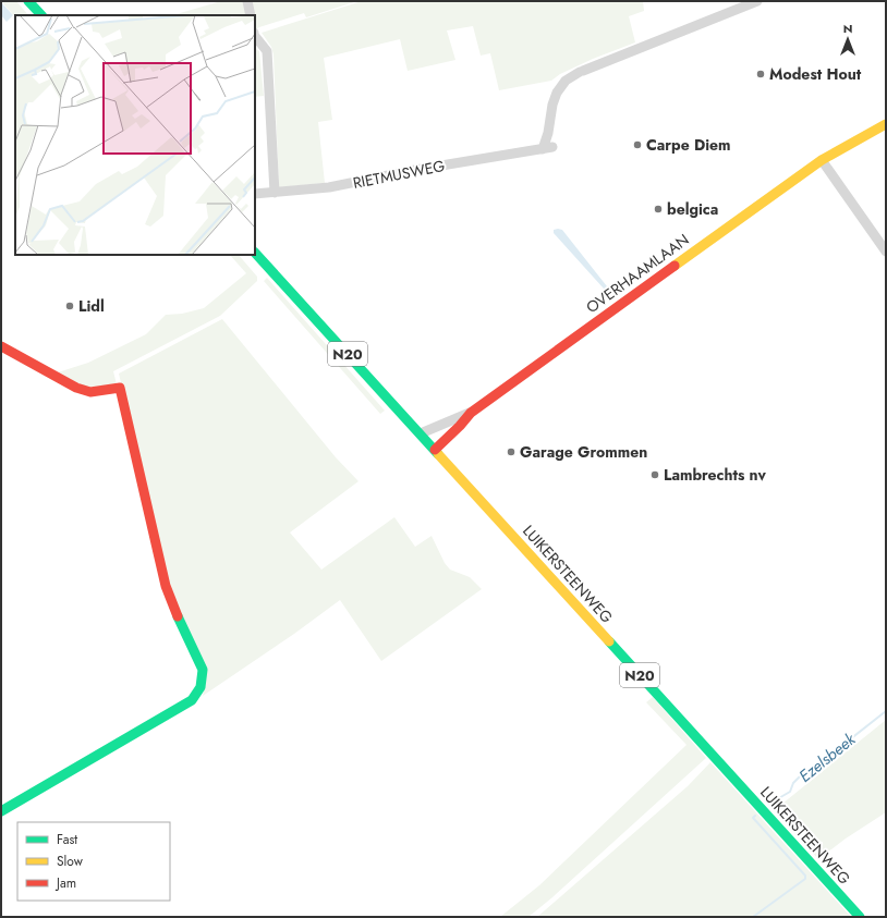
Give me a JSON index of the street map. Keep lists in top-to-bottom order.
{
  "streets": {
    "street": [
      "RIETMUSWEG",
      "OVERHAAMLAAN",
      "N20",
      "LUIKERSTEENWEG"
    ]
  },
  "crossings": [
    ["OVERHAAMLAAN", "LUIKERSTEENWEG"]
  ],
  "water": ["Ezelsbeek"],
  "places": [
    "Modest Hout",
    "Carpe Diem",
    "belgica",
    "Lidl",
    "Garage Grommen",
    "Lambrechts nv"
  ],
  "legend": ["Fast", "Slow", "Jam"],
  "north": "top"
}
